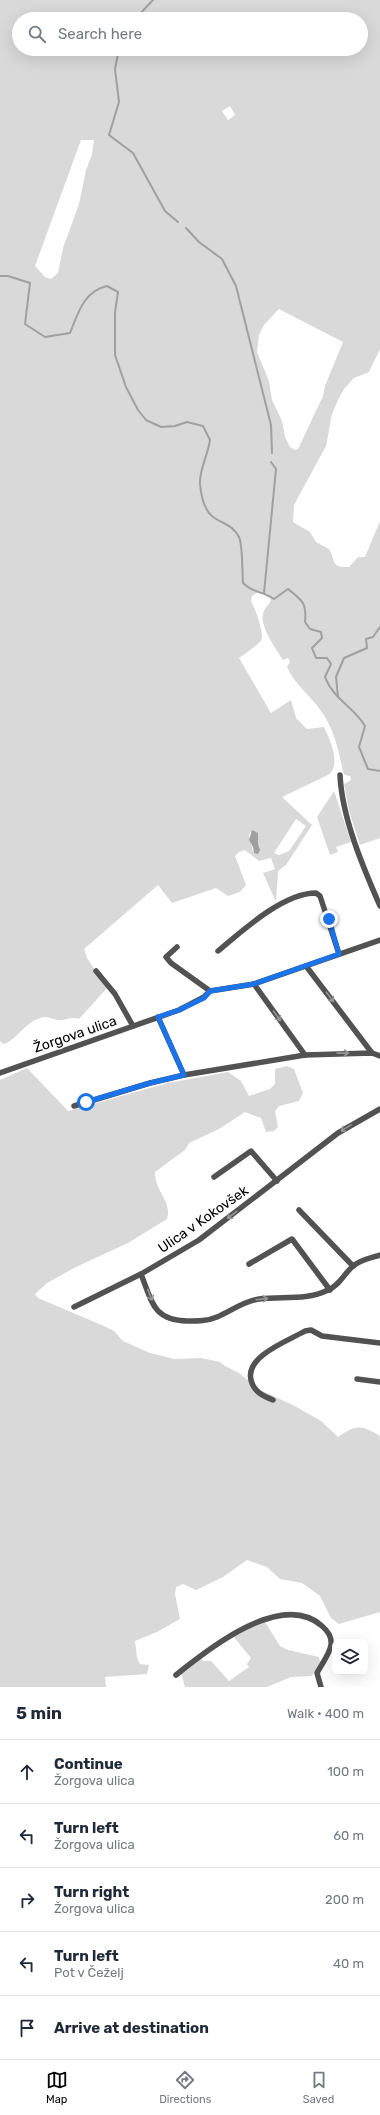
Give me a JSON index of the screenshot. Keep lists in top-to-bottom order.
{
  "streets": {
    "street": ["Žorgova ulica", "Ulica v Kokovšek"]
  },
  "one_way": ["Ulica v Kokovšek"],
  "page": {
    "search": "Search here",
    "heading": ["5 min", "Walk · 400 m"],
    "list": [
      ["Continue", "Žorgova ulica", "100 m"],
      ["Turn left", "Žorgova ulica", "60 m"],
      ["Turn right", "Žorgova ulica", "200 m"],
      ["Turn left", "Pot v Čeželj", "40 m"],
      "Arrive at destination"
    ],
    "nav": ["Map", "Directions", "Saved"]
  }
}
